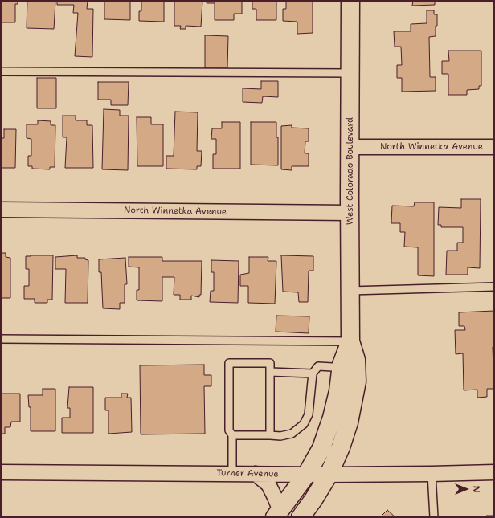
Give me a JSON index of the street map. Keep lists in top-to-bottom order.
{
  "streets": {
    "street": ["North Winnetka Avenue", "West Colorado Boulevard", "Turner Avenue"]
  },
  "crossings": [
    ["North Winnetka Avenue", "West Colorado Boulevard"],
    ["West Colorado Boulevard", "Turner Avenue"]
  ],
  "north": "right"
}
